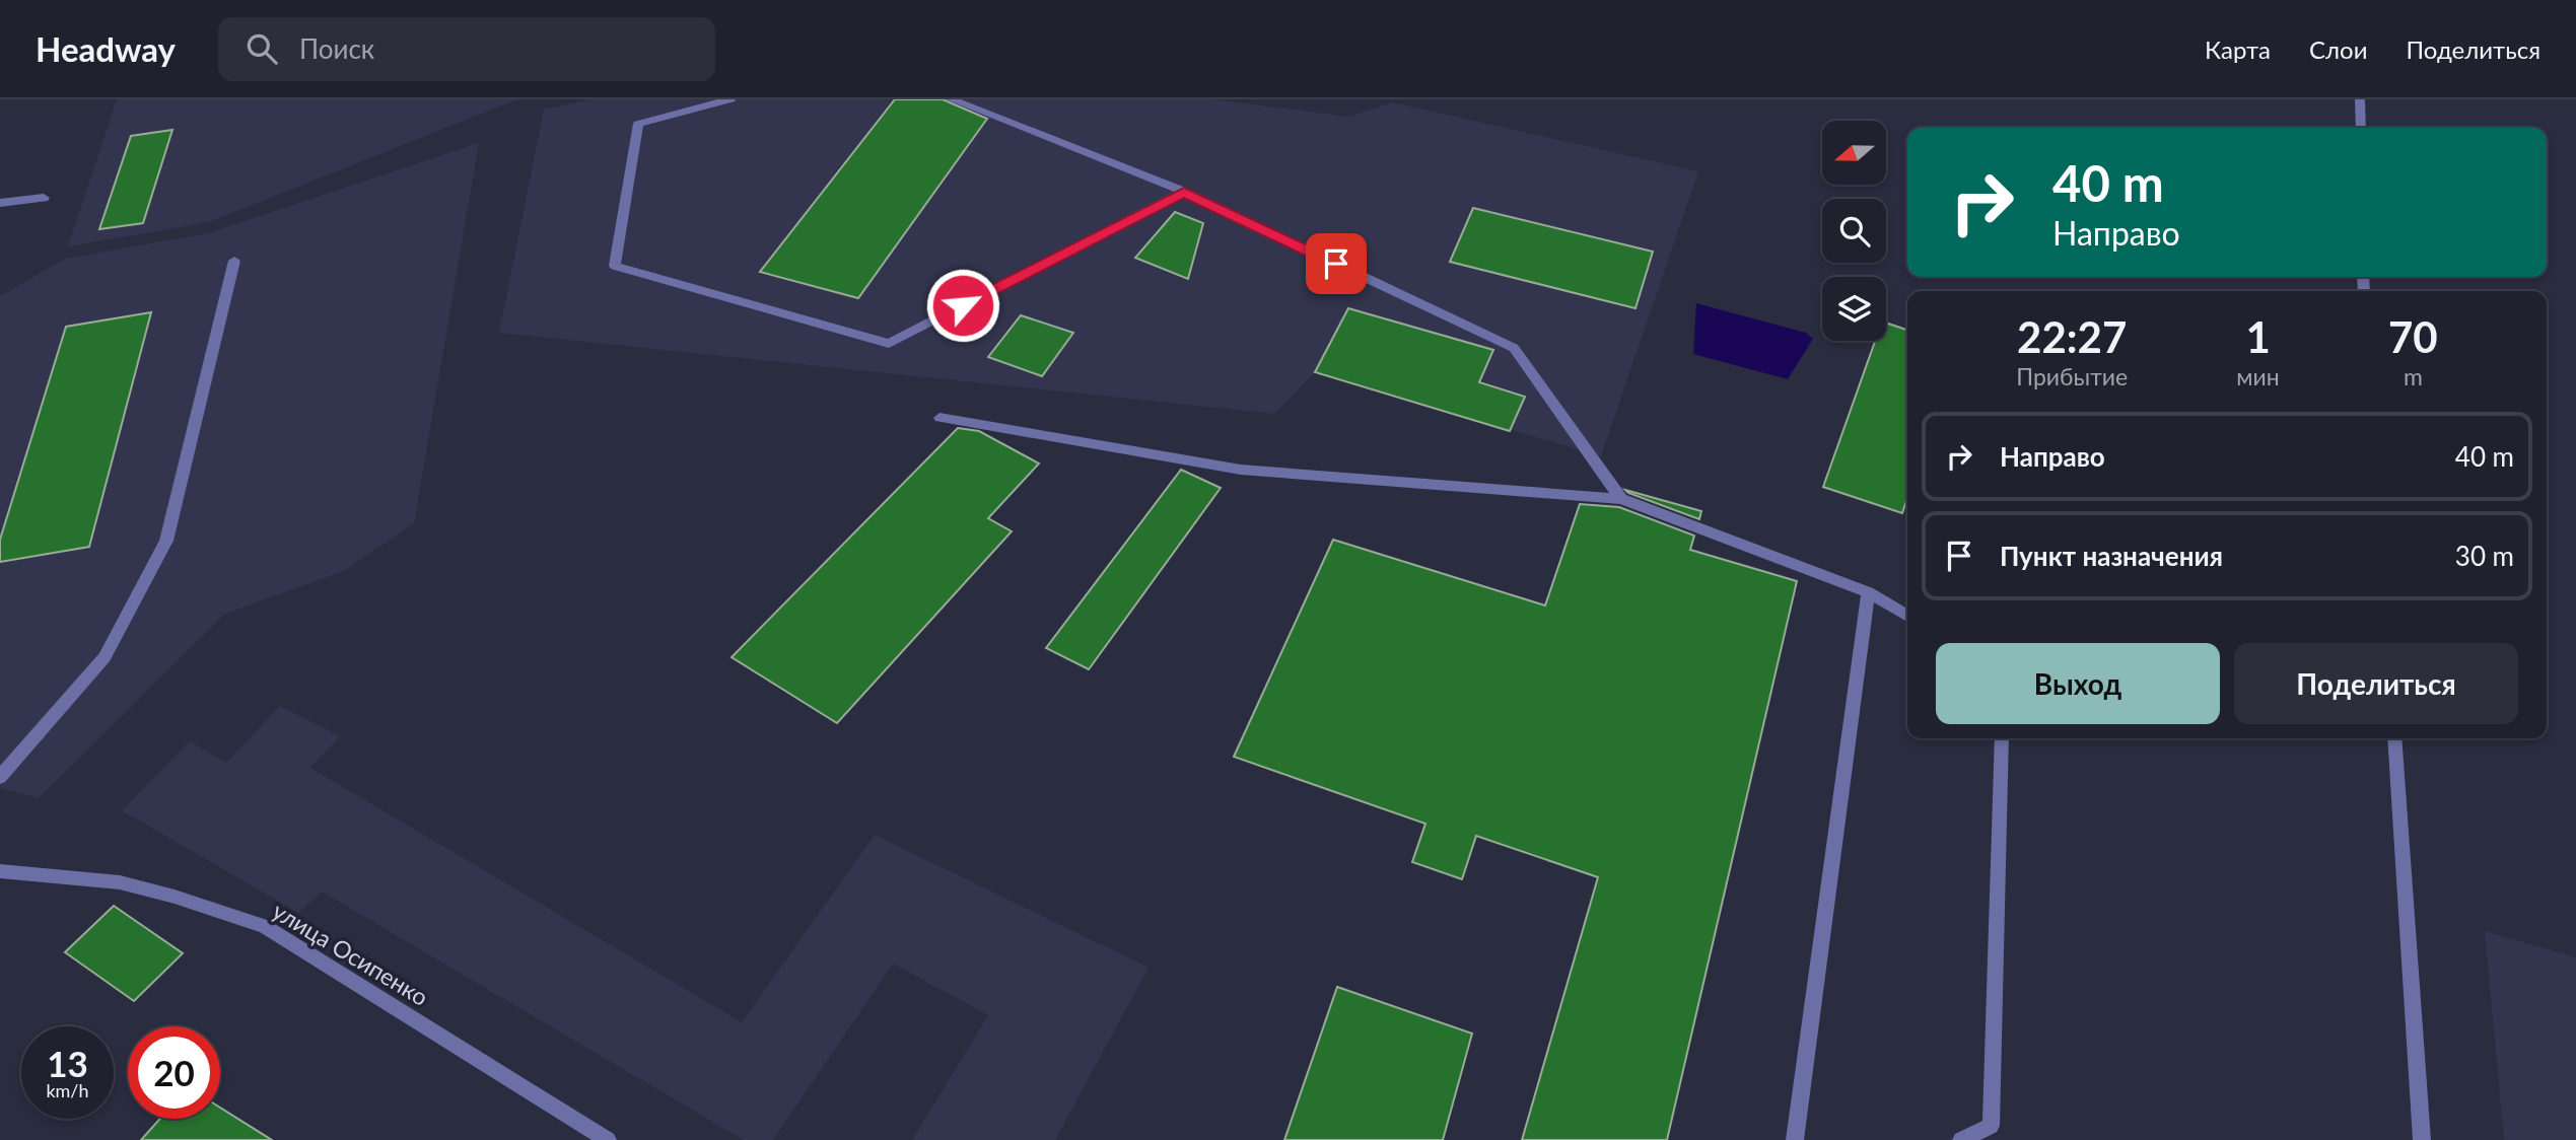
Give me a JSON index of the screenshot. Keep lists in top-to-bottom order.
{
  "streets": {
    "street": ["улица Осипенко"]
  },
  "north": "left",
  "page": {
    "header": "Headway",
    "search": "Поиск",
    "nav": ["Карта", "Слои", "Поделиться"],
    "turn": ["40 m", "Направо"],
    "eta": [
      "22:27",
      "Прибытие",
      "1",
      "мин",
      "70",
      "m"
    ],
    "list": [
      {
        "name": "Направо",
        "value": "40 m"
      },
      {
        "name": "Пункт назначения",
        "value": "30 m"
      }
    ],
    "buttons": ["Выход", "Поделиться"],
    "speed": "13 km/h",
    "limit": "20"
  }
}
